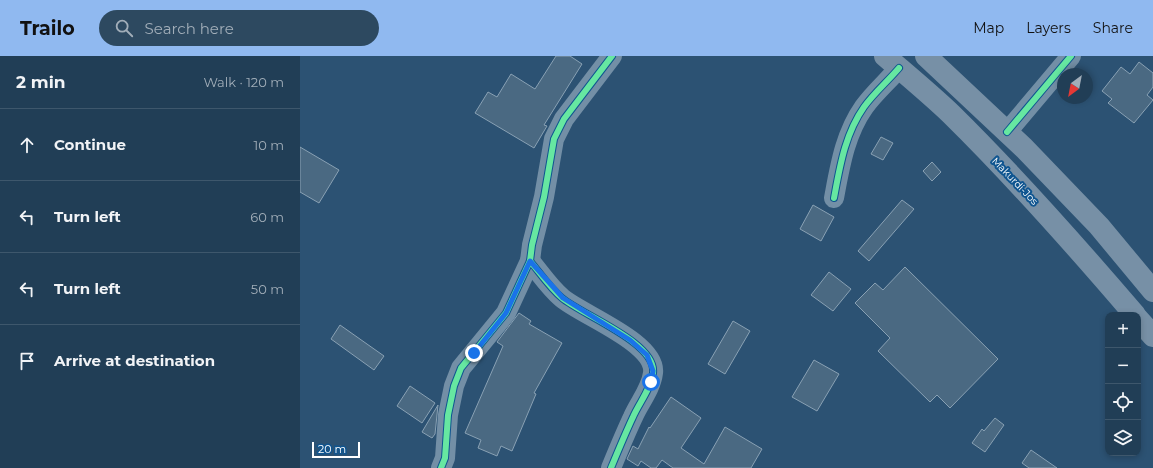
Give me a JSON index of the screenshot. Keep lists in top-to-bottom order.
{
  "streets": {
    "highway": ["Makurdi-Jos"]
  },
  "scale_bar": "20 m",
  "north": "bottom left",
  "page": {
    "header": "Trailo",
    "search": "Search here",
    "nav": ["Map", "Layers", "Share"],
    "heading": ["2 min", "Walk · 120 m"],
    "list": [
      ["Continue", "10 m"],
      ["Turn left", "60 m"],
      ["Turn left", "50 m"],
      "Arrive at destination"
    ],
    "map_buttons": ["+", "−"],
    "scale": "20 m"
  }
}
